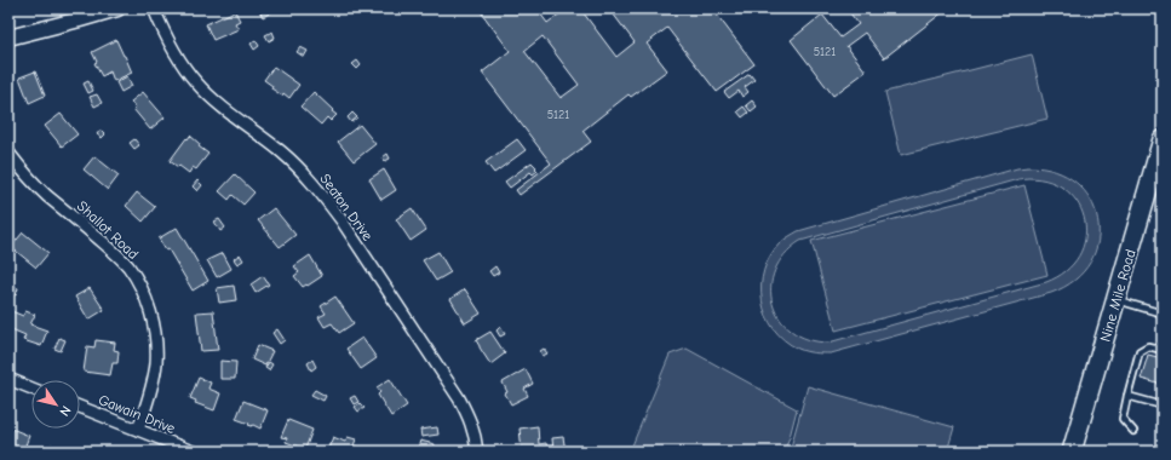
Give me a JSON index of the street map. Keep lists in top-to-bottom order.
{
  "streets": {
    "main road": ["Nine Mile Road"],
    "street": ["Seaton Drive", "Shallot Road", "Gawain Drive"]
  },
  "crossings": [
    ["Shallot Road", "Gawain Drive"]
  ],
  "house_numbers": ["5121", "5121"],
  "north": "bottom right"
}
